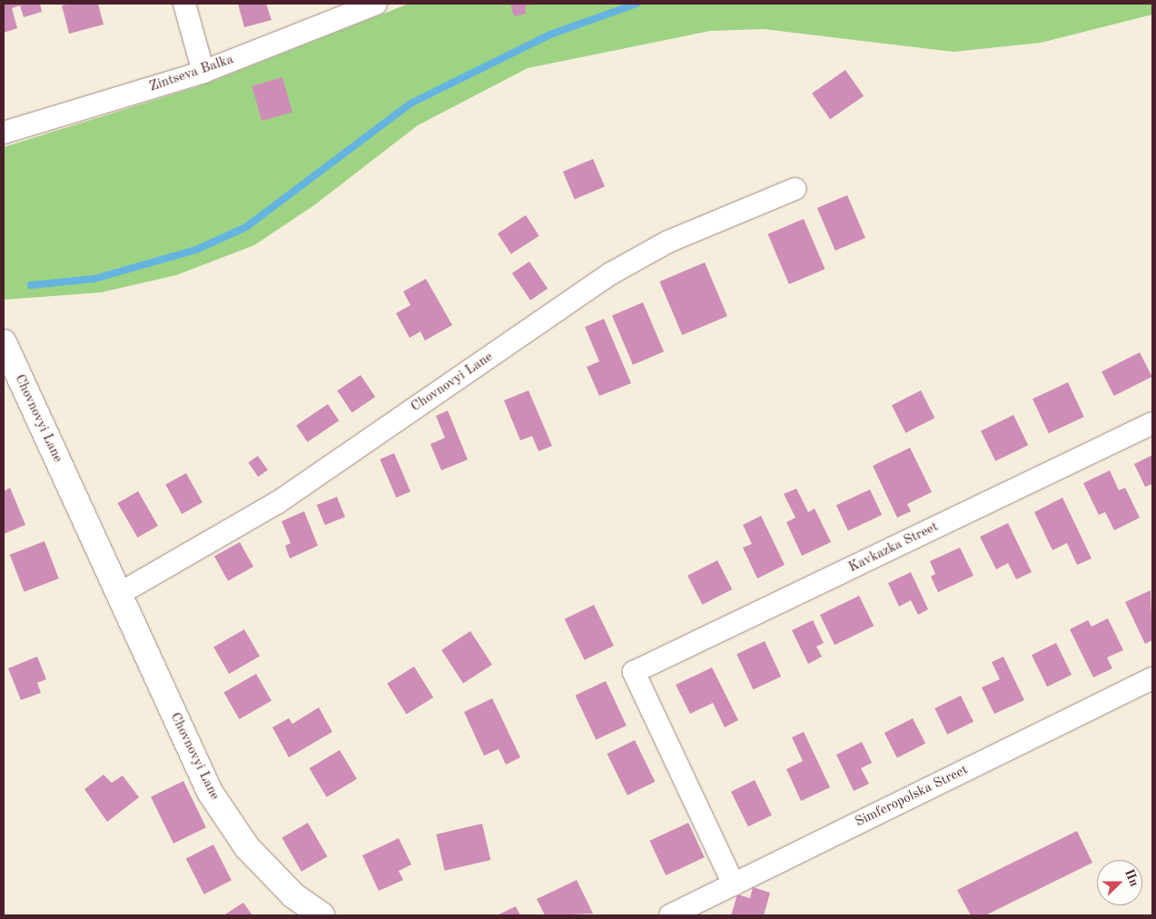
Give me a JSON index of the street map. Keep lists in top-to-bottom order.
{
  "streets": {
    "street": [
      "Zintseva Balka",
      "Chovnovyi Lane",
      "Kavkazka Street",
      "Simferopolska Street"
    ]
  },
  "crossings": [
    ["Kavkazka Street", "Simferopolska Street"]
  ],
  "north": "right"
}
